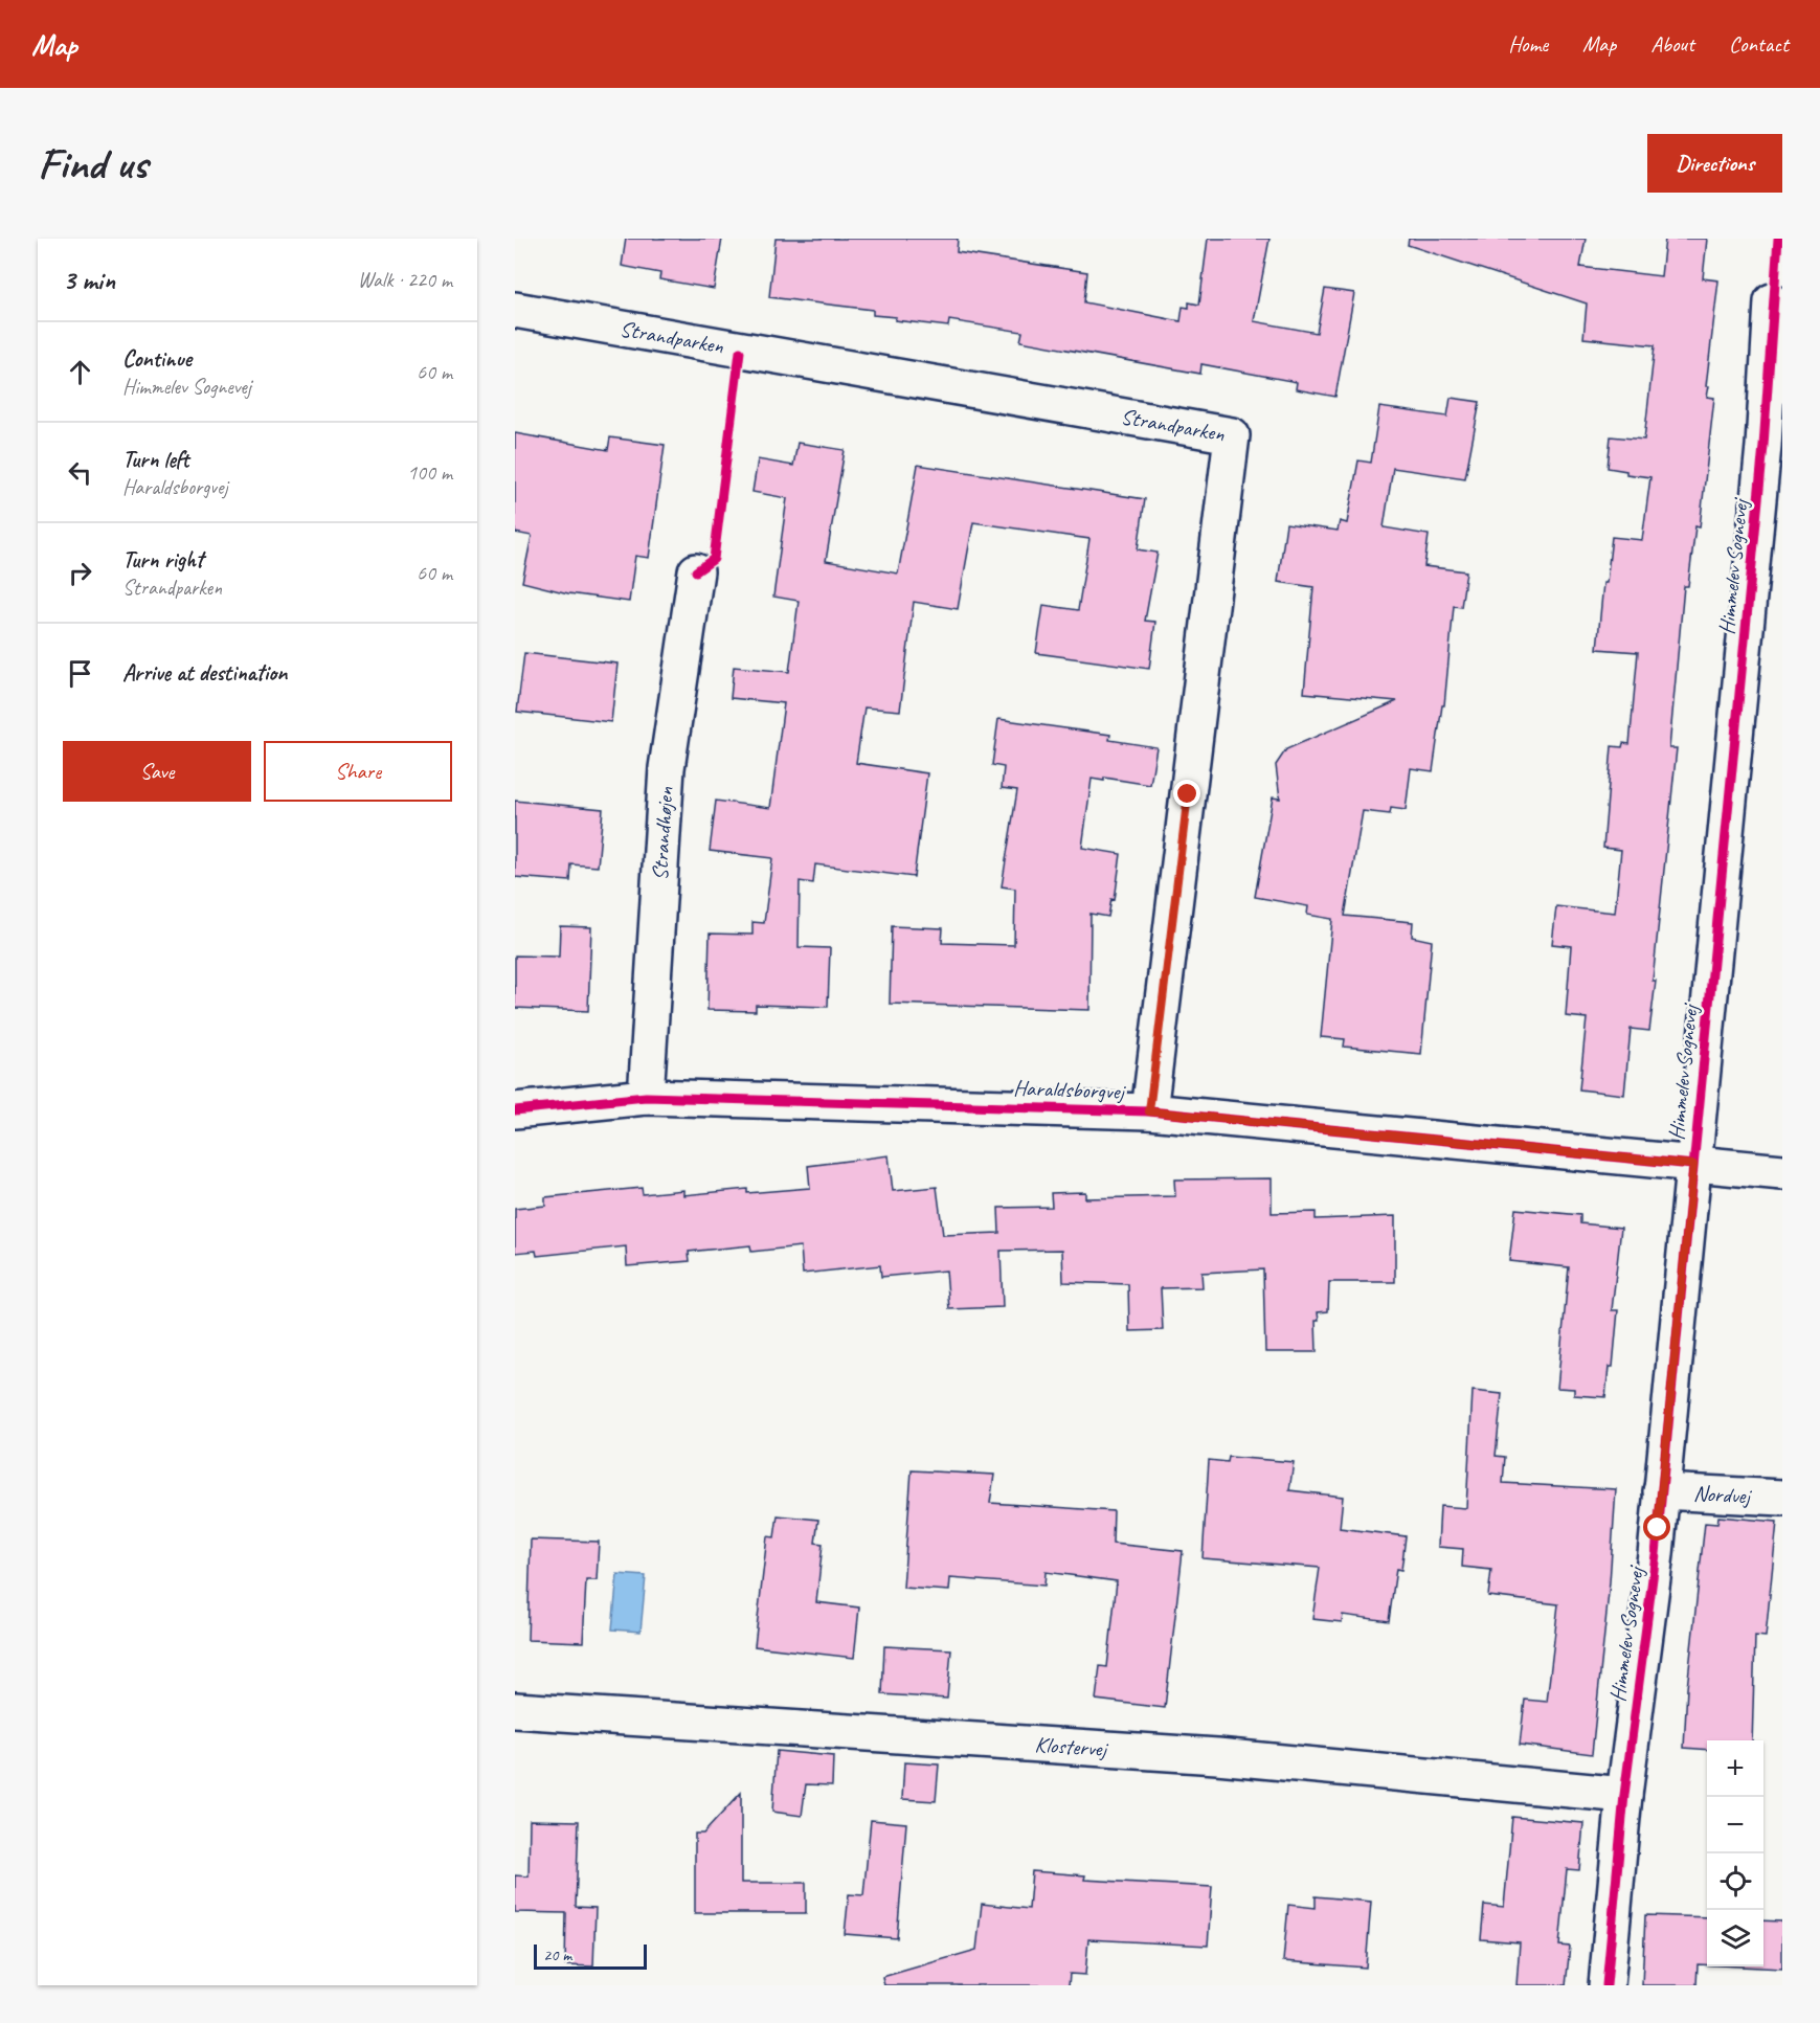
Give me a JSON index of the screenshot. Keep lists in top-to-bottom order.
{
  "streets": {
    "street": [
      "Strandparken",
      "Himmelev Sognevej",
      "Strandhøjen",
      "Haraldsborgvej",
      "Nordvej",
      "Klostervej"
    ]
  },
  "crossings": [
    ["Strandparken", "Haraldsborgvej"],
    ["Himmelev Sognevej", "Haraldsborgvej"],
    ["Himmelev Sognevej", "Nordvej"],
    ["Himmelev Sognevej", "Klostervej"],
    ["Strandhøjen", "Haraldsborgvej"]
  ],
  "scale_bar": "20 m",
  "page": {
    "header": "Map",
    "nav": [
      "Home",
      "Map",
      "About",
      "Contact"
    ],
    "buttons": [
      "Directions",
      ["Save", "Share"]
    ],
    "title": "Find us",
    "heading": ["3 min", "Walk · 220 m"],
    "list": [
      ["Continue", "Himmelev Sognevej", "60 m"],
      ["Turn left", "Haraldsborgvej", "100 m"],
      ["Turn right", "Strandparken", "60 m"],
      "Arrive at destination"
    ],
    "map_buttons": ["+", "−"],
    "scale": "20 m"
  }
}
